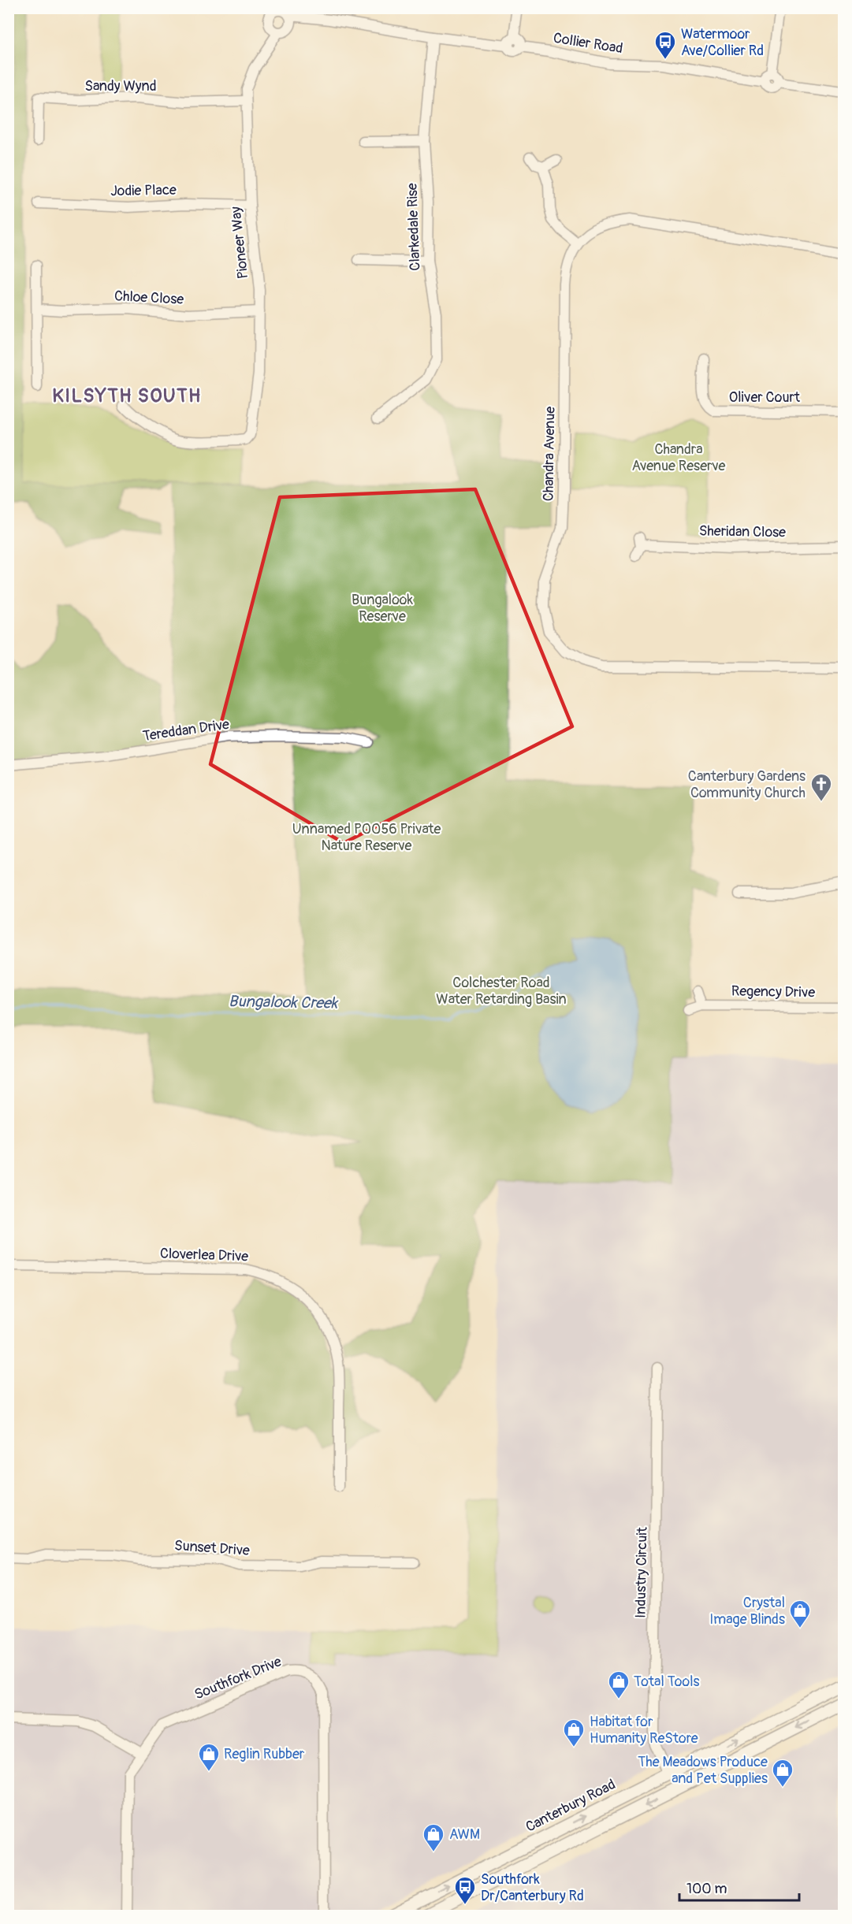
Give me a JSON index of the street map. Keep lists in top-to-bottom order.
{
  "streets": {
    "main road": ["Canterbury Road"],
    "street": [
      "Collier Road",
      "Sandy Wynd",
      "Jodie Place",
      "Clarkedale Rise",
      "Pioneer Way",
      "Chloe Close",
      "Oliver Court",
      "Chandra Avenue",
      "Sheridan Close",
      "Tereddan Drive",
      "Regency Drive",
      "Cloverlea Drive",
      "Sunset Drive",
      "Industry Circuit",
      "Southfork Drive"
    ]
  },
  "crossings": [
    ["Sandy Wynd", "Pioneer Way"],
    ["Jodie Place", "Pioneer Way"],
    ["Pioneer Way", "Chloe Close"],
    ["Industry Circuit", "Canterbury Road"]
  ],
  "districts": ["KILSYTH SOUTH"],
  "water": ["Bungalook Creek"],
  "parks": [
    "Chandra Avenue Reserve",
    "Bungalook Reserve",
    "Unnamed P0056 Private Nature Reserve",
    "Colchester Road Water Retarding Basin"
  ],
  "places": {
    "bus stop": ["Watermoor Ave/Collier Rd", "Southfork Dr/Canterbury Rd"],
    "church": ["Canterbury Gardens Community Church"],
    "shop": [
      "Crystal Image Blinds",
      "Total Tools",
      "Habitat for Humanity ReStore",
      "Reglin Rubber",
      "The Meadows Produce and Pet Supplies",
      "AWM"
    ]
  },
  "scale_bar": "100 m"
}
